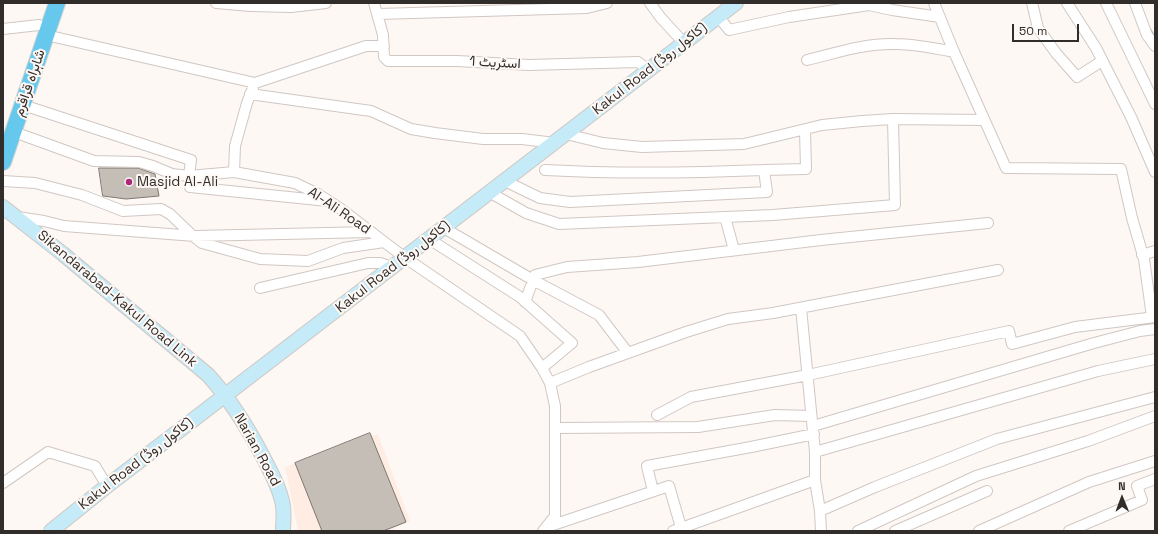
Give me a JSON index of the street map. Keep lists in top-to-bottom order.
{
  "streets": {
    "highway": ["شاہراہ قراقرم"],
    "main road": ["Kakul Road (کاکول روڈ)", "Sikandarabad-Kakul Road Link", "Narian Road"],
    "street": ["اسٹریٹ 1", "Al-Ali Road"]
  },
  "crossings": [
    ["اسٹریٹ 1", "Kakul Road (کاکول روڈ)"],
    ["Kakul Road (کاکول روڈ)", "Al-Ali Road"],
    ["Kakul Road (کاکول روڈ)", "Sikandarabad-Kakul Road Link"],
    ["Kakul Road (کاکول روڈ)", "Narian Road"],
    ["شاہراہ قراقرم", "Al-Ali Road"],
    ["Sikandarabad-Kakul Road Link", "Narian Road"]
  ],
  "places": ["Masjid Al-Ali"],
  "scale_bar": "50 m",
  "north": "top"
}
